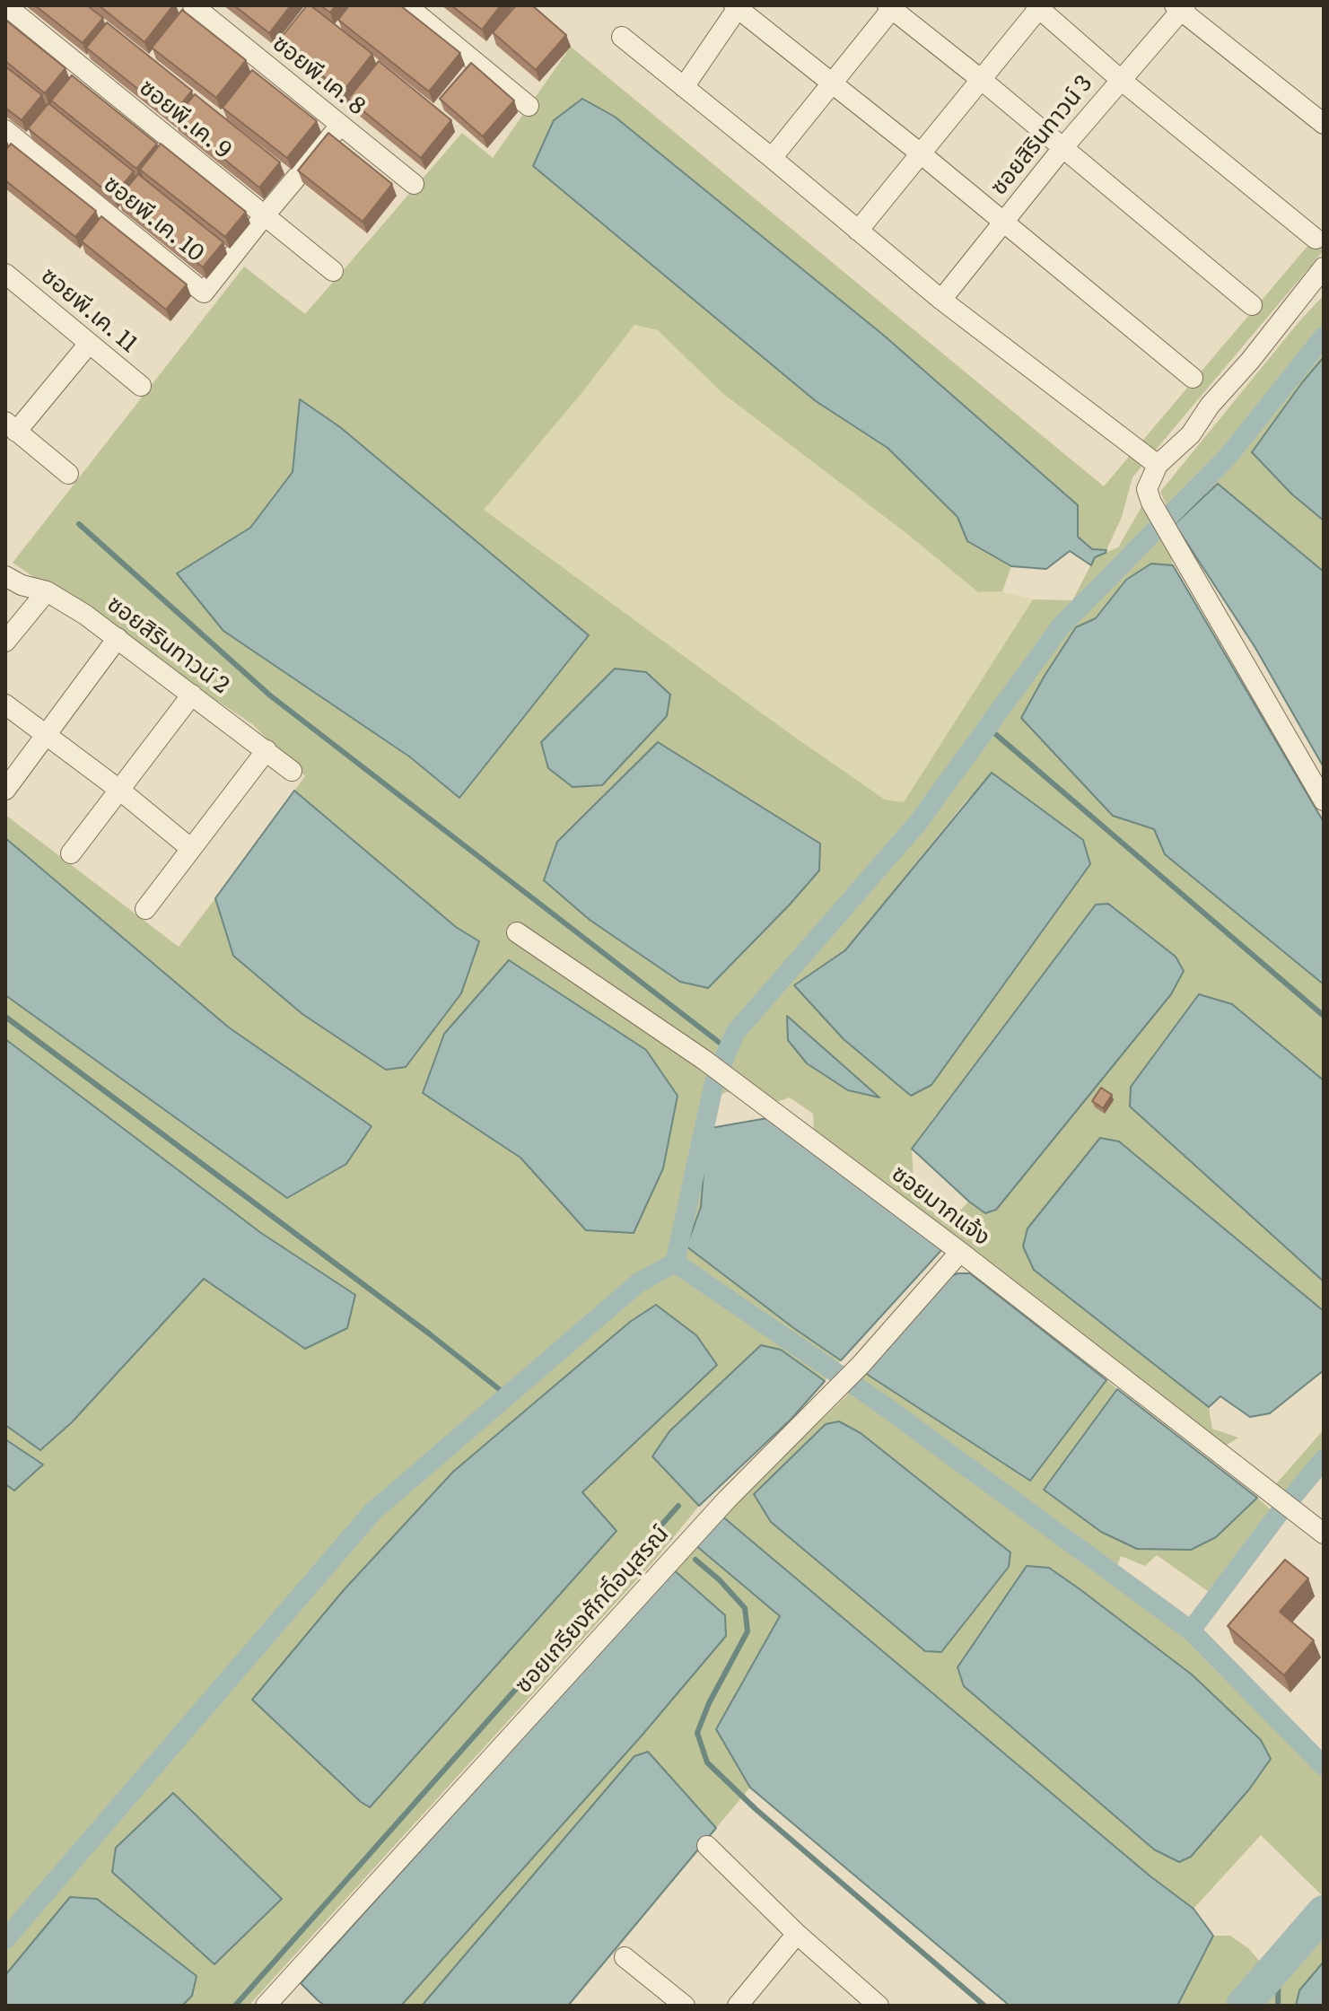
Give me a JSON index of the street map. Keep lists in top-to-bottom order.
{
  "streets": {
    "street": [
      "ซอยพี.เค. 8",
      "ซอยพี.เค. 9",
      "ซอยสิรินทาวน์ 3",
      "ซอยพี.เค. 10",
      "ซอยพี.เค. 11",
      "ซอยสิรินทาวน์ 2",
      "ซอยมากแจ้ง",
      "ซอยเกรียงศักดิ์อนุสรณ์"
    ]
  },
  "crossings": [
    ["ซอยพี.เค. 8", "ซอยพี.เค. 10"],
    ["ซอยพี.เค. 9", "ซอยพี.เค. 10"],
    ["ซอยมากแจ้ง", "ซอยเกรียงศักดิ์อนุสรณ์"]
  ]
}
